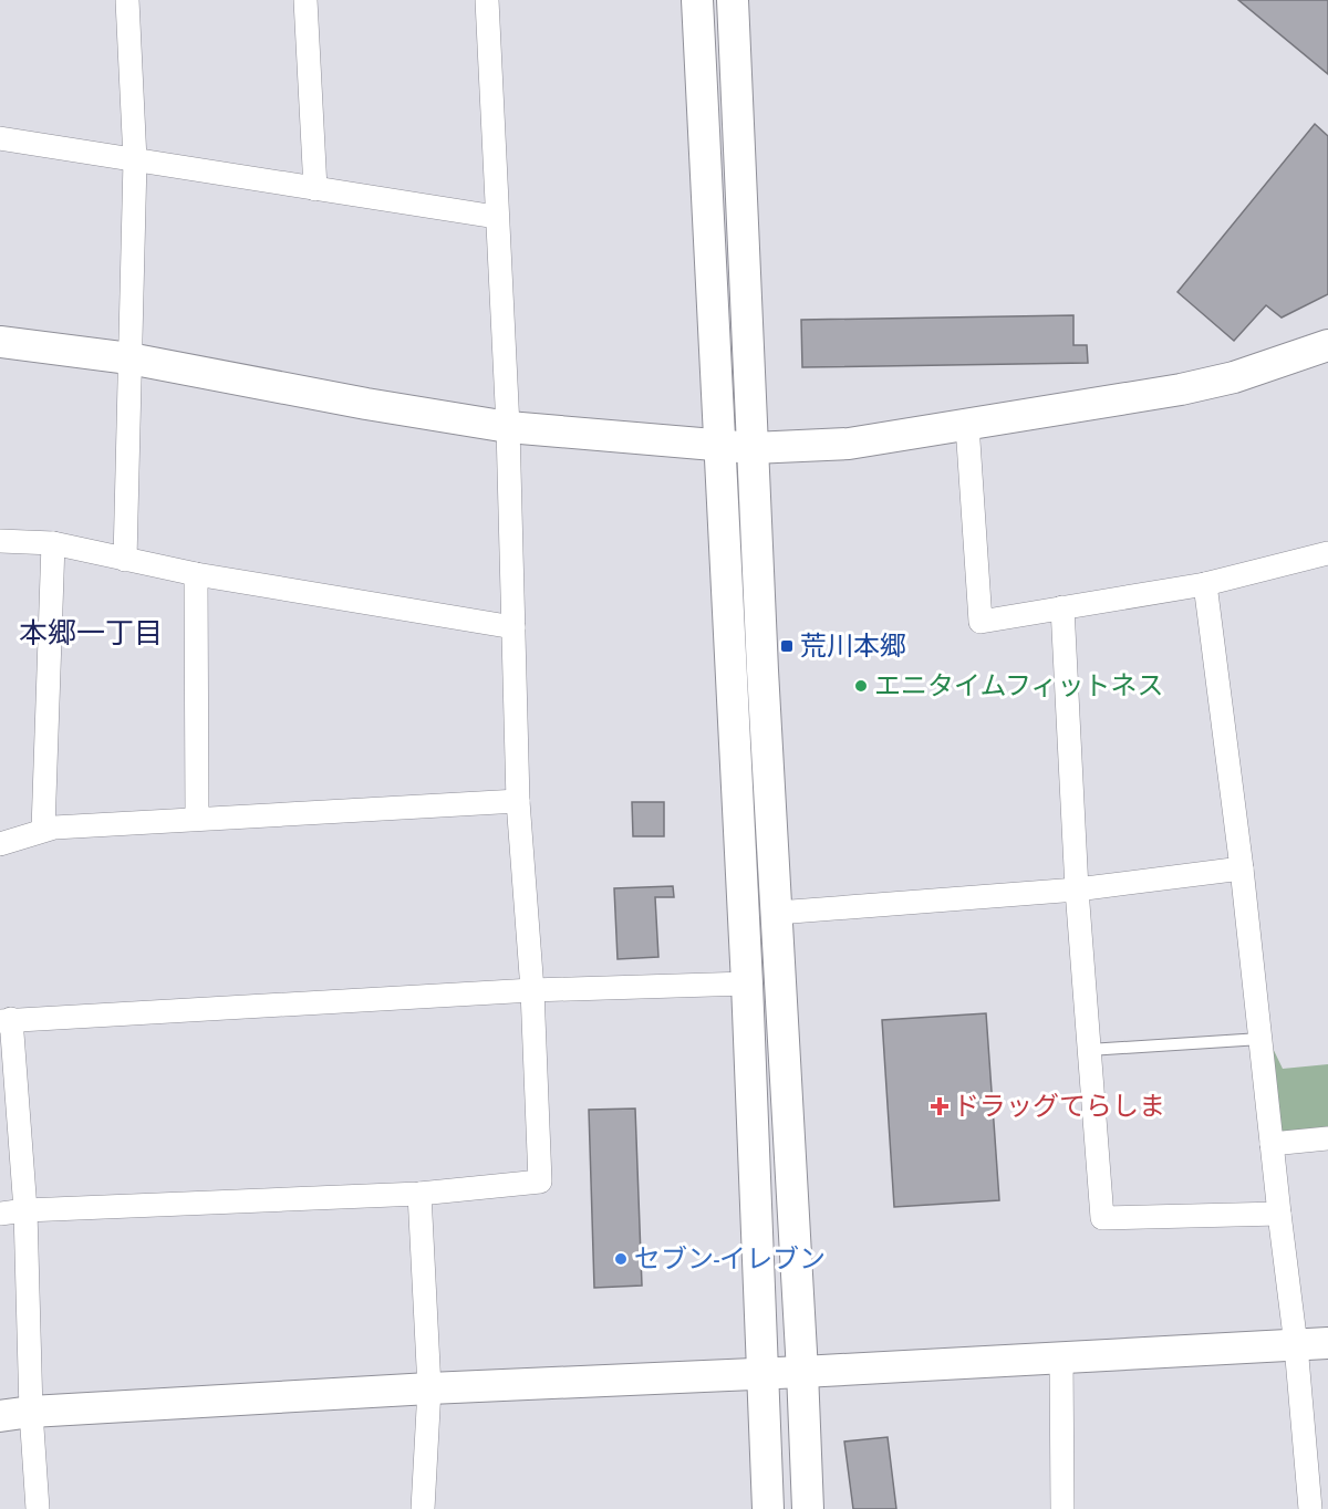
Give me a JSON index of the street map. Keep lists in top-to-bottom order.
{
  "districts": ["本郷一丁目"],
  "places": {
    "transit": ["荒川本郷"],
    "other": ["エニタイムフィットネス", "セブン-イレブン"],
    "health": ["ドラッグてらしま"]
  }
}
